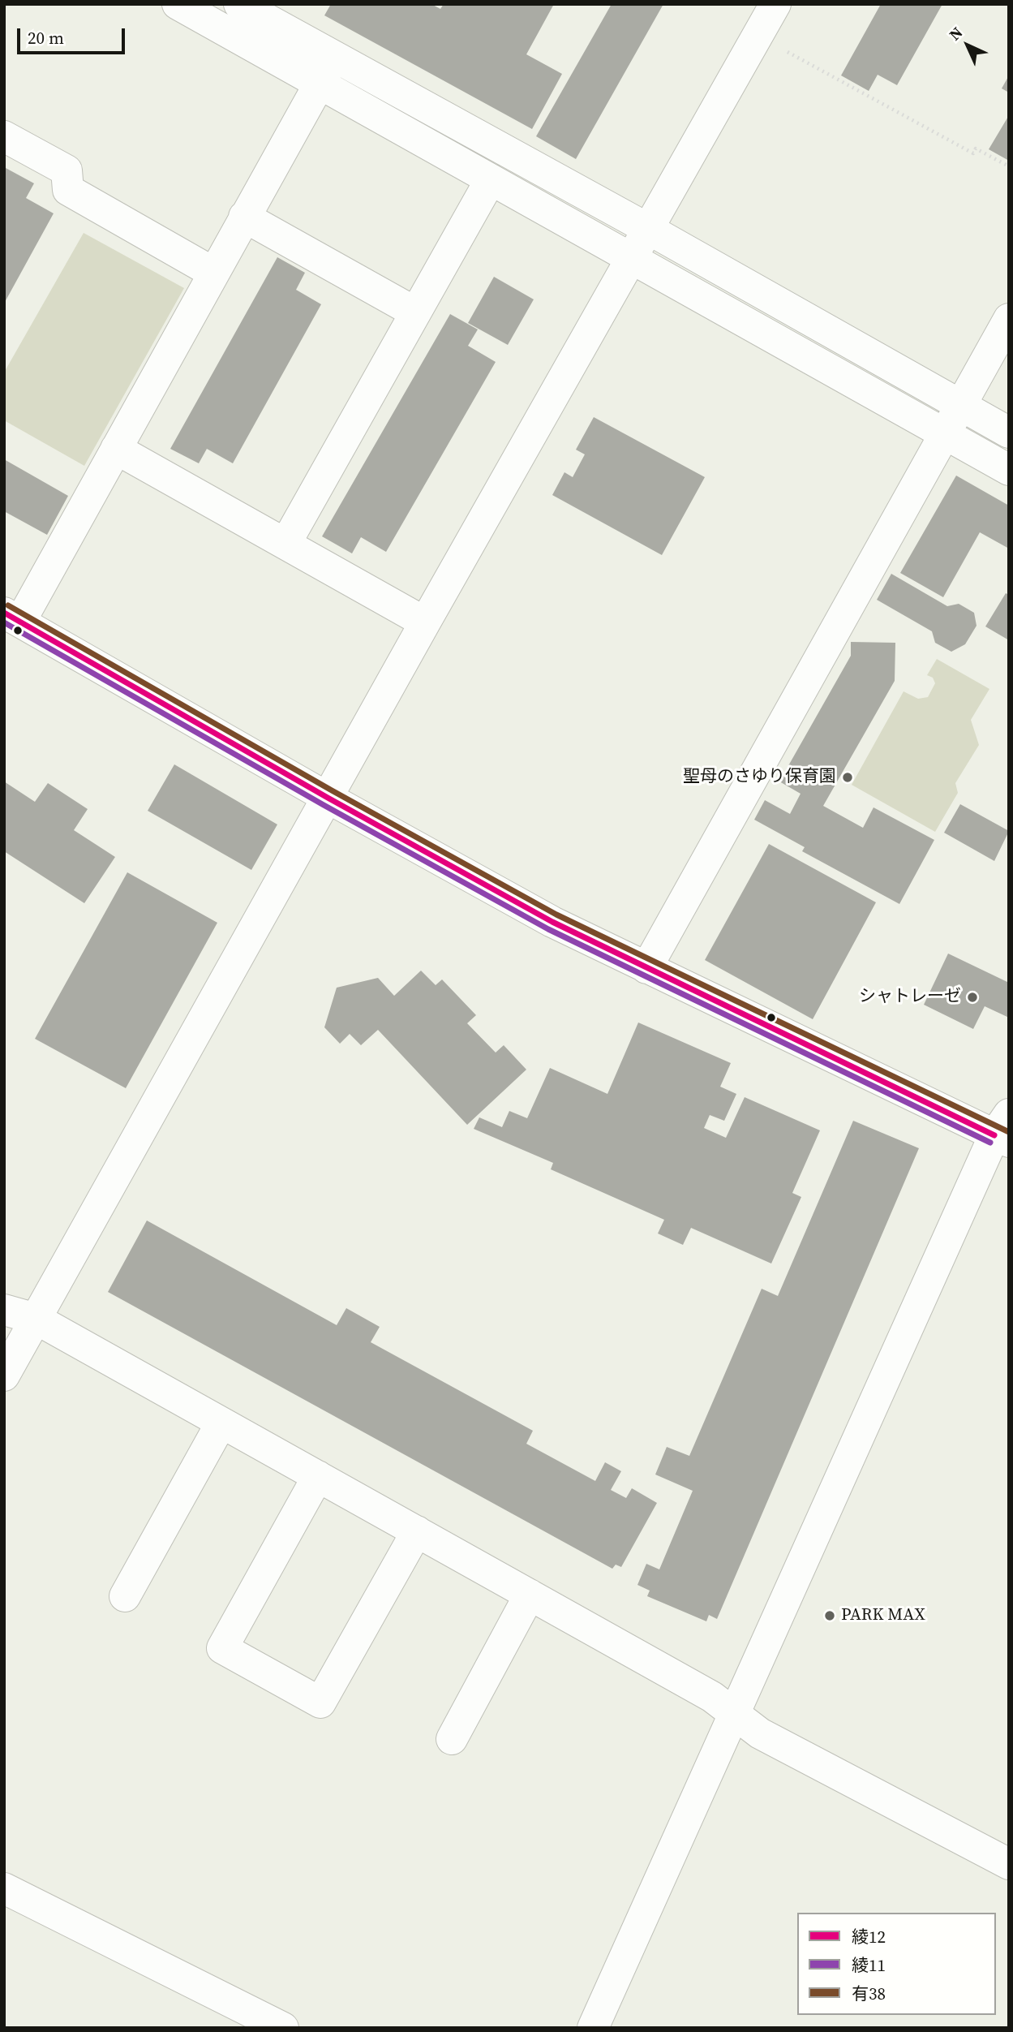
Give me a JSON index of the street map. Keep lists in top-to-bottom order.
{
  "places": ["聖母のさゆり保育園", "シャトレーゼ", "PARK MAX"],
  "lines": ["transit line 有38", "transit line 綾12", "transit line 綾11"],
  "legend": ["綾12", "綾11", "有38"],
  "scale_bar": "20 m",
  "north": "top left"
}
